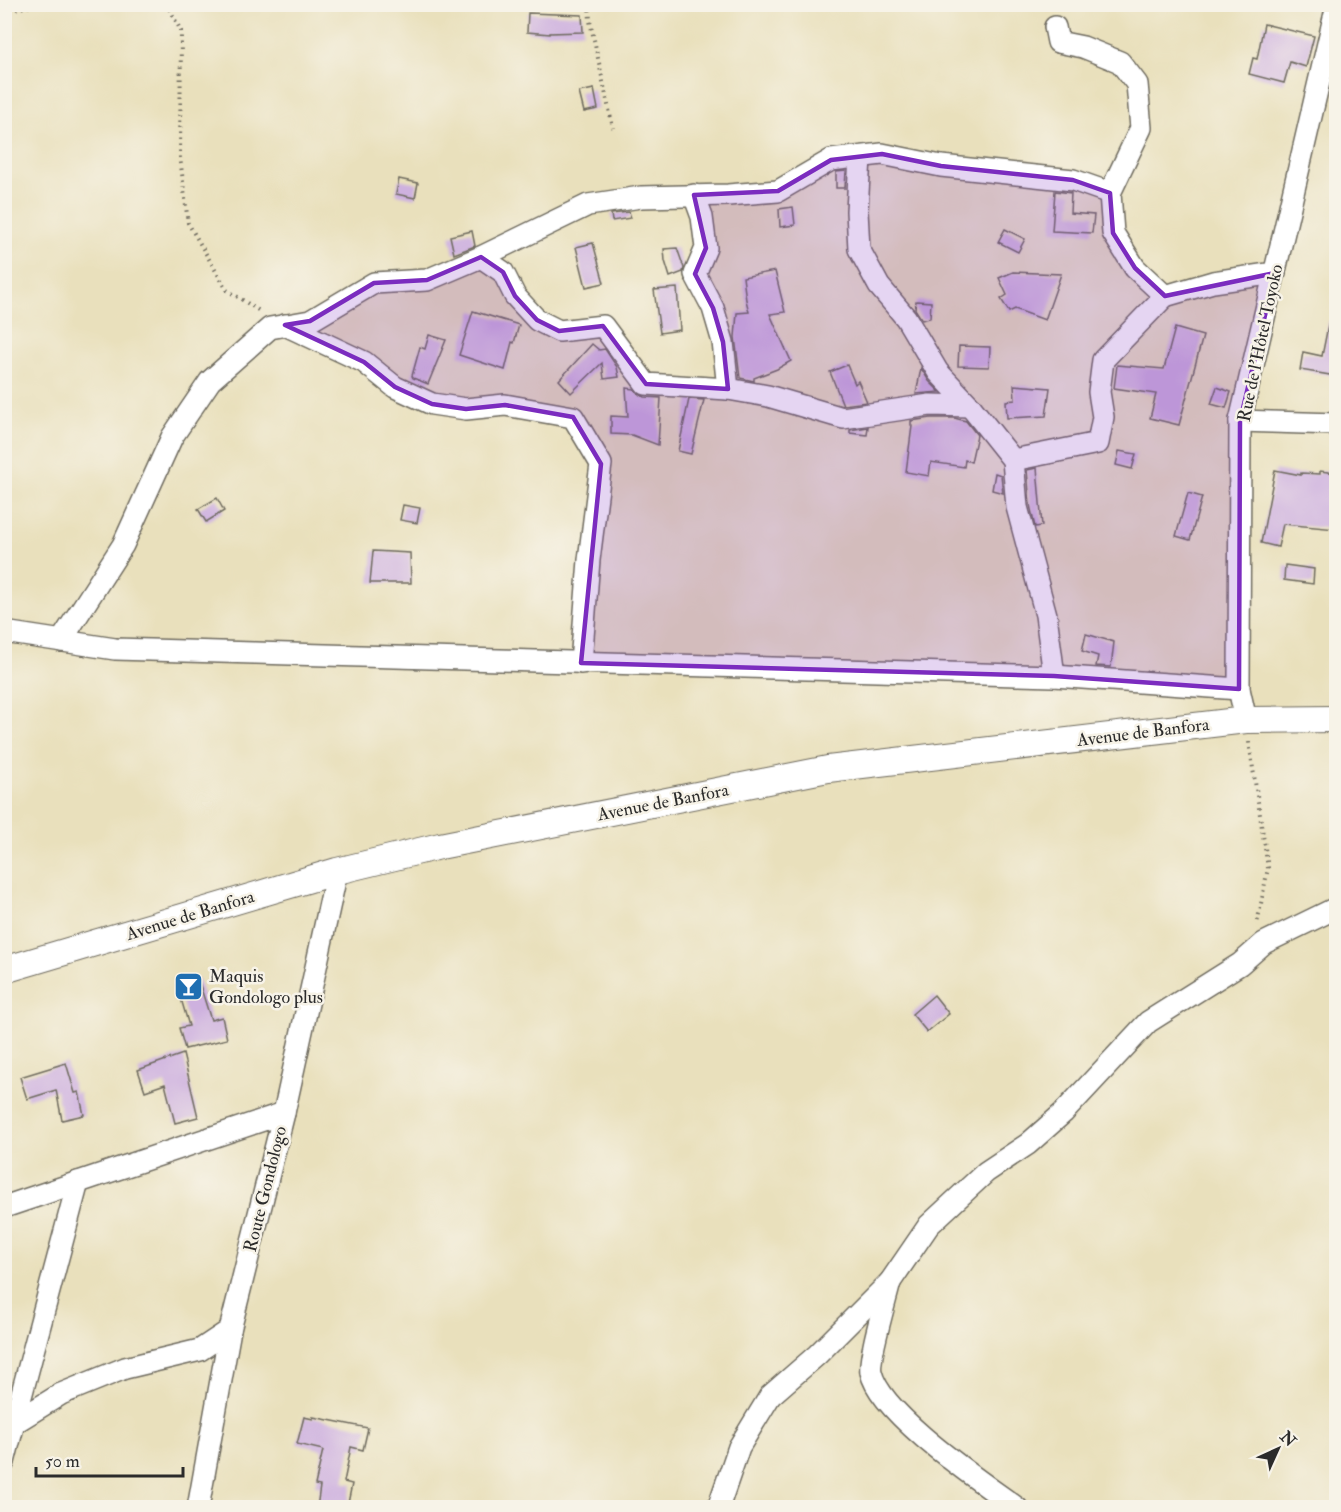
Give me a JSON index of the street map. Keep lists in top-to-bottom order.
{
  "streets": {
    "main road": ["Avenue de Banfora"],
    "street": ["Rue de l'Hôtel Toyoko", "Route Gondologo"]
  },
  "crossings": [
    ["Rue de l'Hôtel Toyoko", "Avenue de Banfora"],
    ["Avenue de Banfora", "Route Gondologo"]
  ],
  "places": {
    "bar": ["Maquis Gondologo plus"]
  },
  "scale_bar": "50 m",
  "north": "top right"
}
